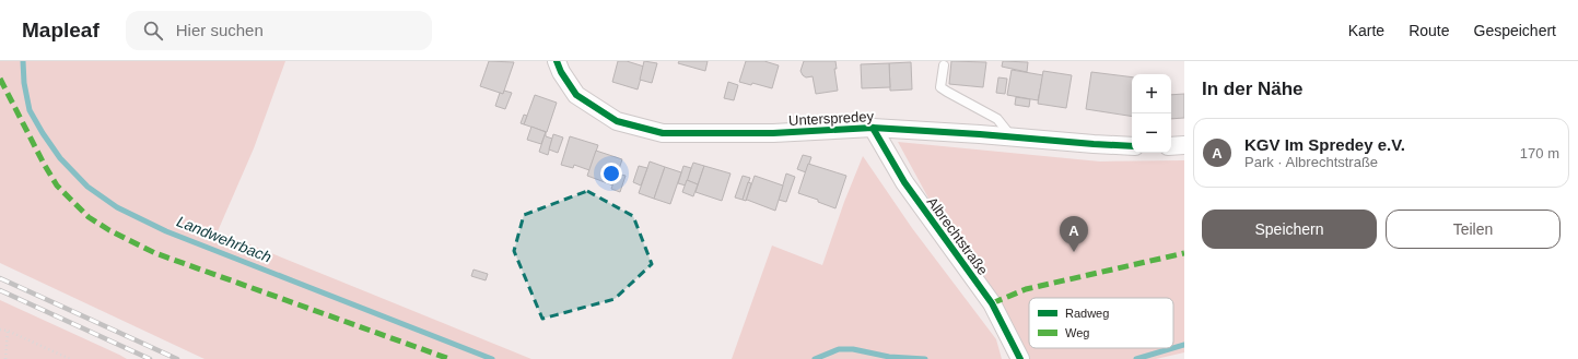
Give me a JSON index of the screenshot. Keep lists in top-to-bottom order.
{
  "streets": {
    "street": ["Unterspredey", "Albrechtstraße"]
  },
  "crossings": [
    ["Unterspredey", "Albrechtstraße"]
  ],
  "water": ["Landwehrbach"],
  "legend": ["Radweg", "Weg"],
  "page": {
    "header": "Mapleaf",
    "search": "Hier suchen",
    "nav": ["Karte", "Route", "Gespeichert"],
    "heading": "In der Nähe",
    "map_buttons": ["+", "−"],
    "list": [
      {
        "mark": "A",
        "name": "KGV Im Spredey e.V.",
        "note": "Park · Albrechtstraße",
        "value": "170 m"
      }
    ],
    "buttons": ["Speichern", "Teilen"],
    "pins": "A"
  }
}
